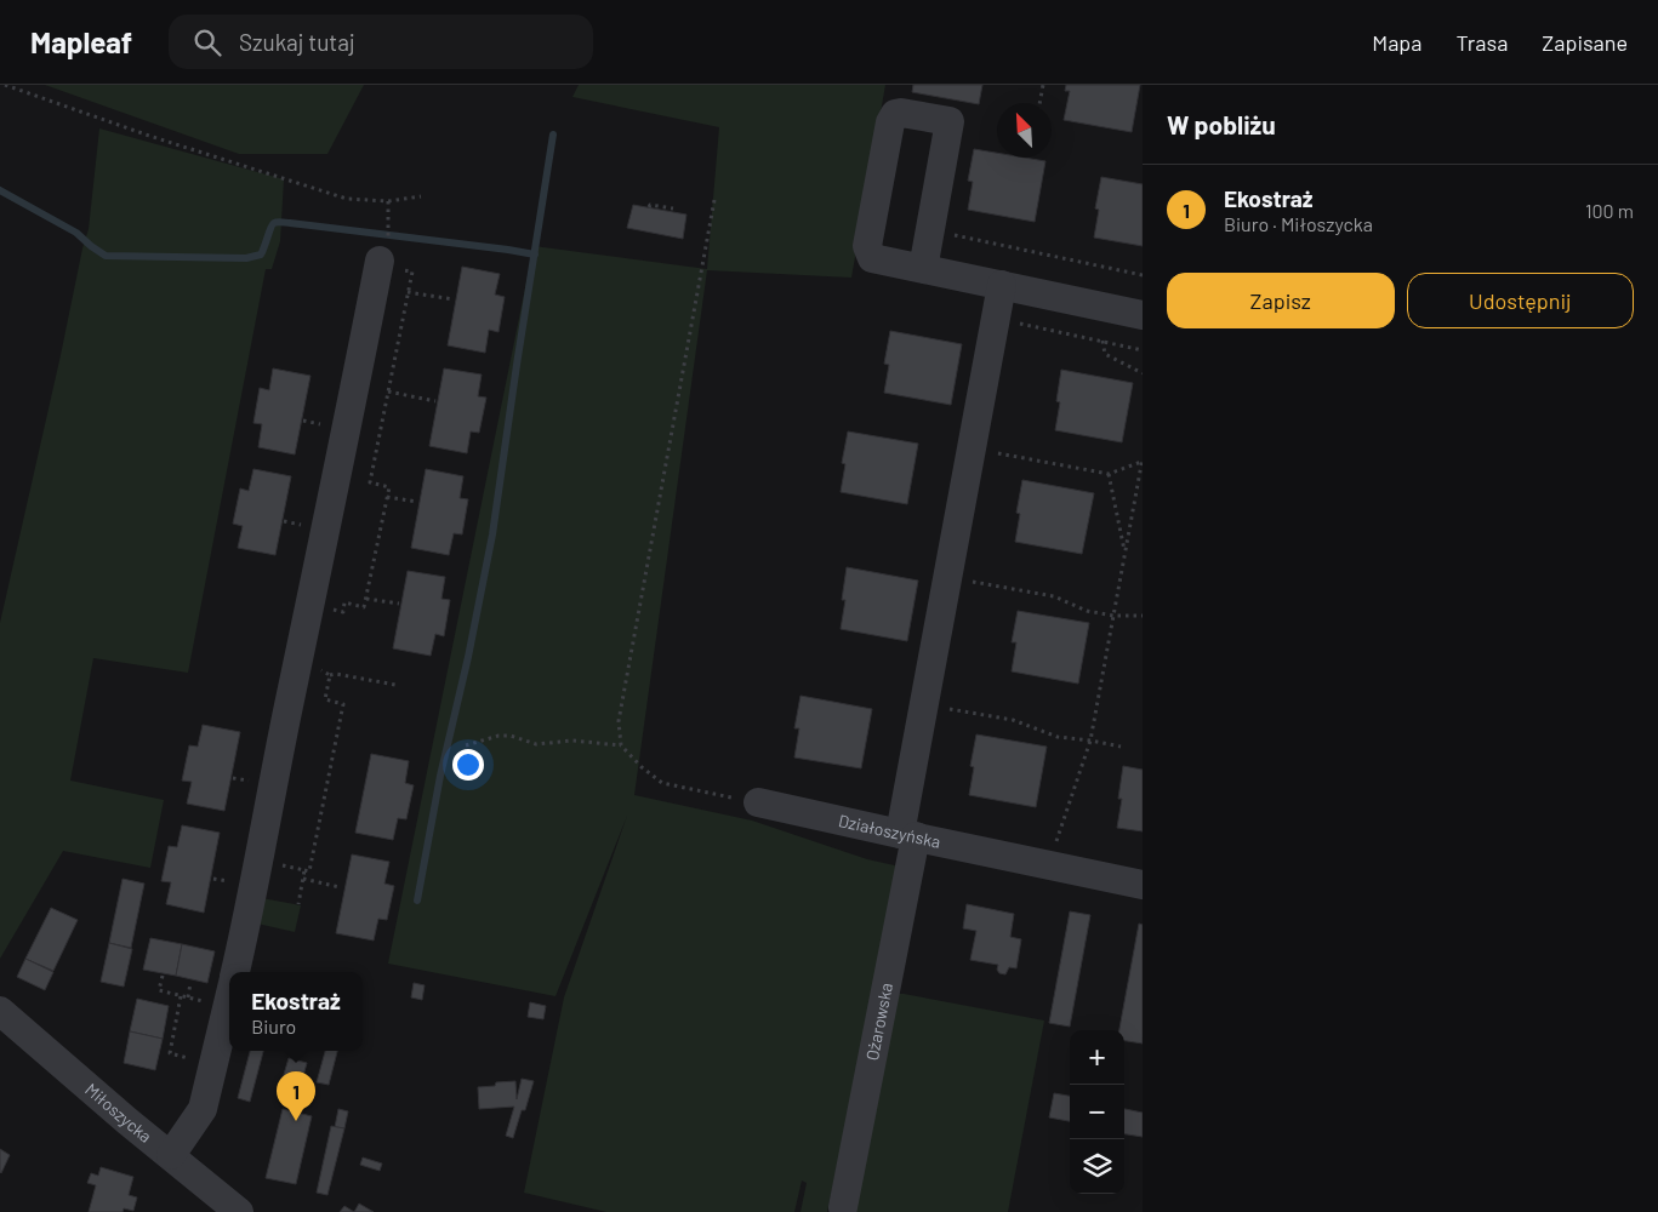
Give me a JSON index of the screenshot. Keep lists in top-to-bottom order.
{
  "streets": {
    "street": ["Działoszyńska", "Ożarowska", "Miłoszycka"]
  },
  "crossings": [
    ["Działoszyńska", "Ożarowska"]
  ],
  "north": "top left",
  "page": {
    "header": "Mapleaf",
    "search": "Szukaj tutaj",
    "nav": ["Mapa", "Trasa", "Zapisane"],
    "heading": "W pobliżu",
    "list": [
      {
        "mark": "1",
        "name": "Ekostraż",
        "note": "Biuro · Miłoszycka",
        "value": "100 m"
      }
    ],
    "buttons": ["Zapisz", "Udostępnij"],
    "popup": ["Ekostraż", "Biuro"],
    "map_buttons": ["+", "−"],
    "pins": "1"
  }
}
